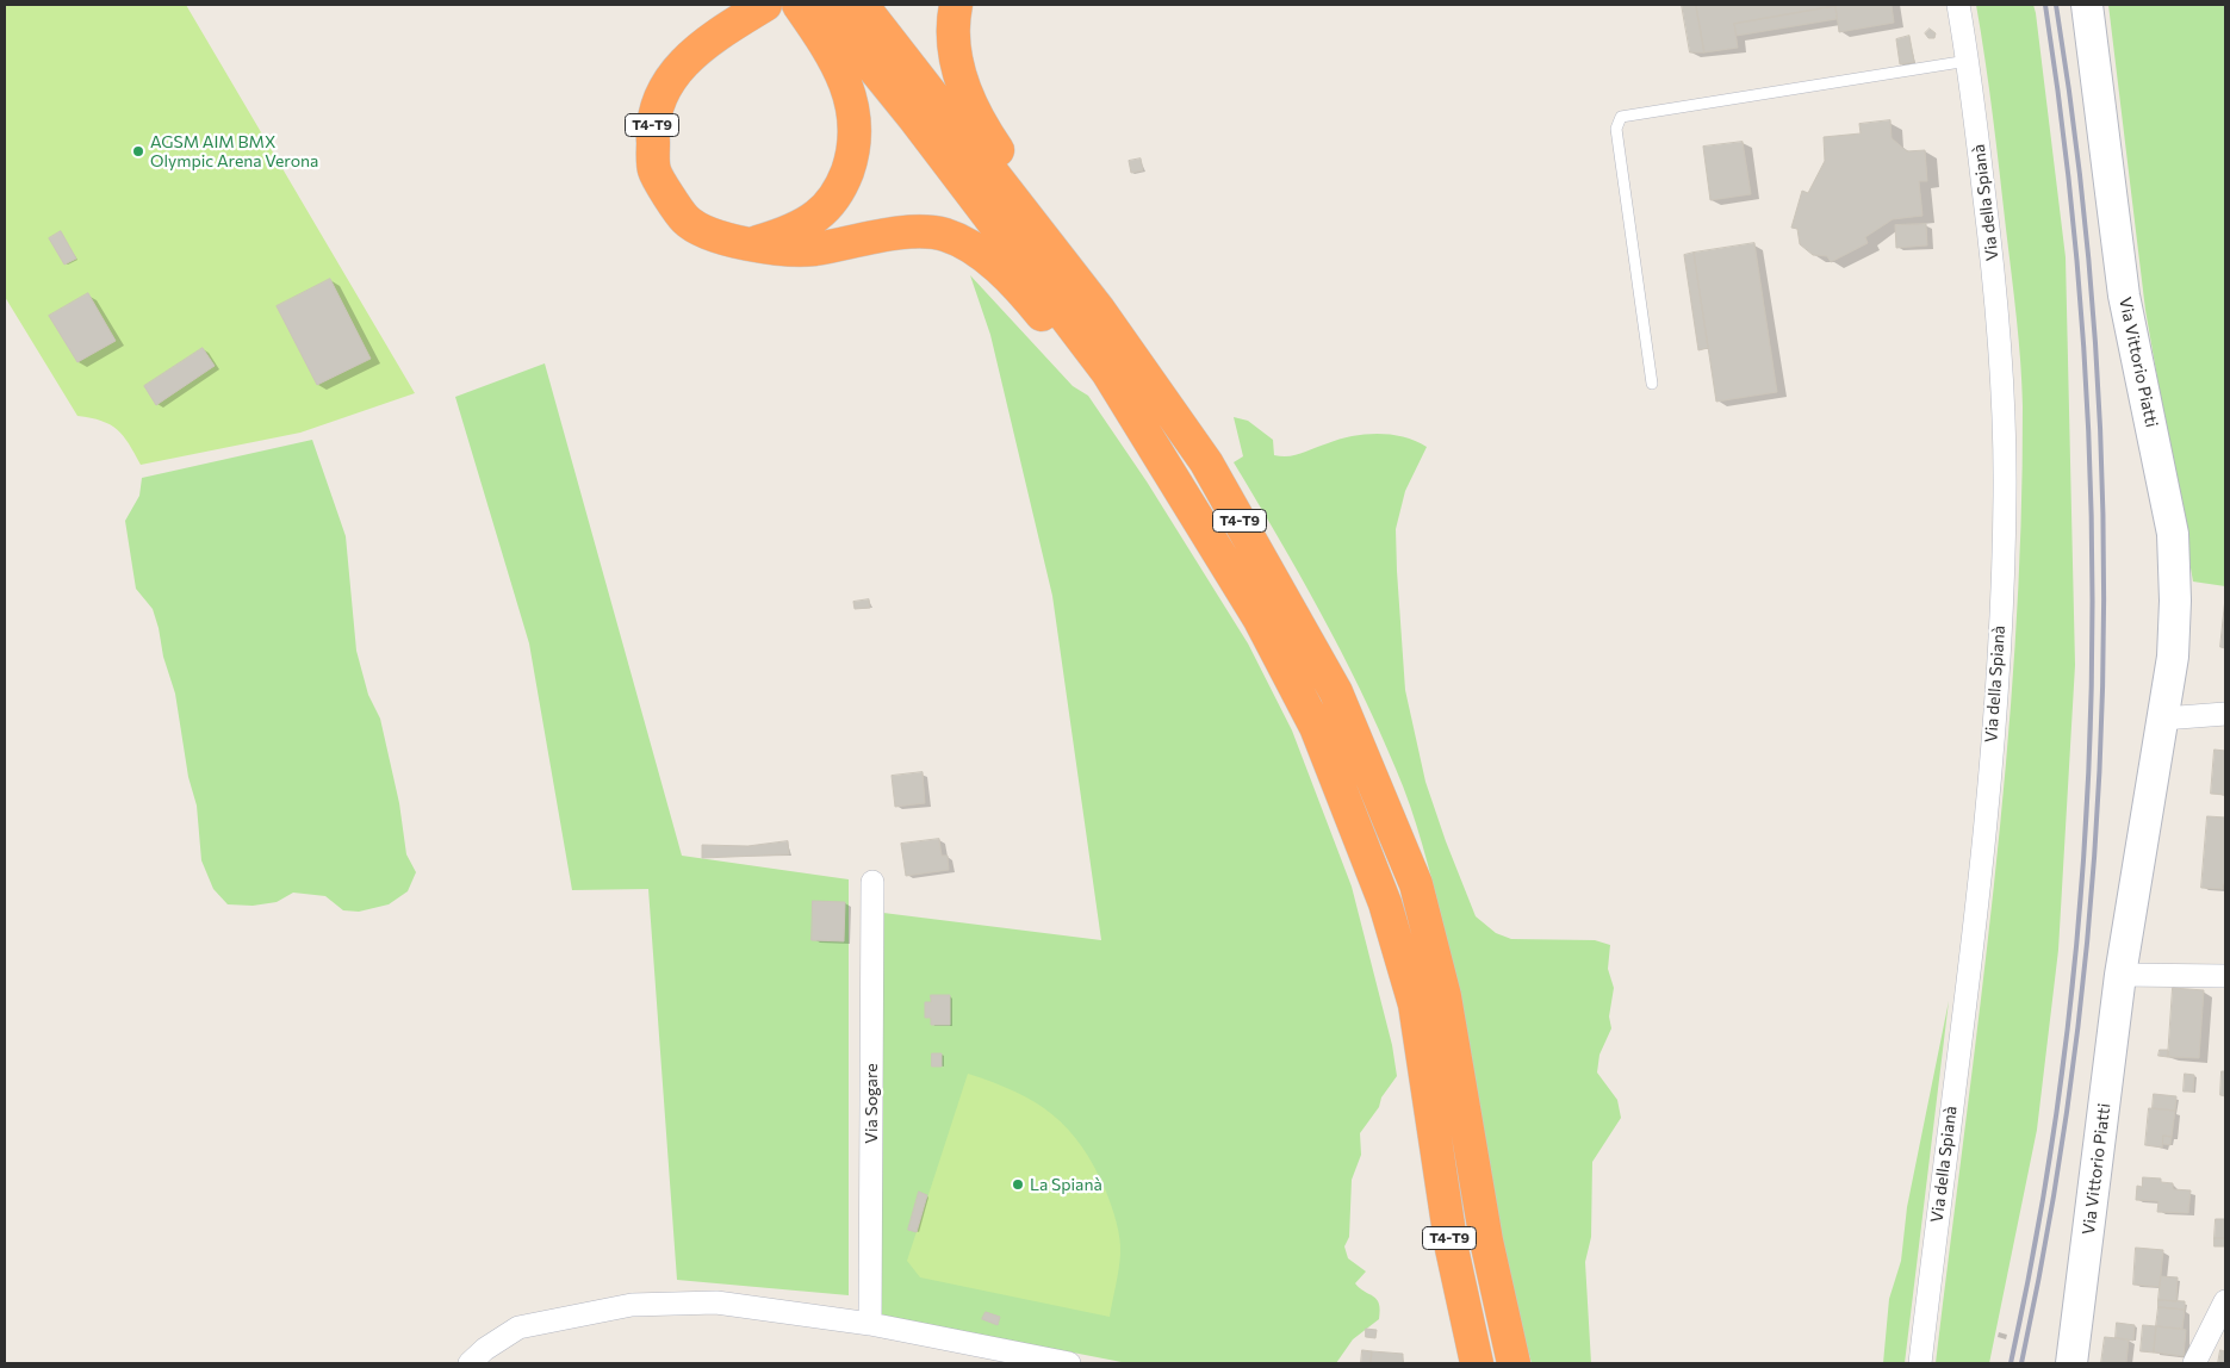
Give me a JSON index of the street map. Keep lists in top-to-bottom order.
{
  "streets": {
    "highway": ["T4-T9"],
    "street": ["Via della Spianà", "Via Vittorio Piatti", "Via Sogare"]
  },
  "places": ["AGSM AIM BMX Olympic Arena Verona", "La Spianà"]
}
